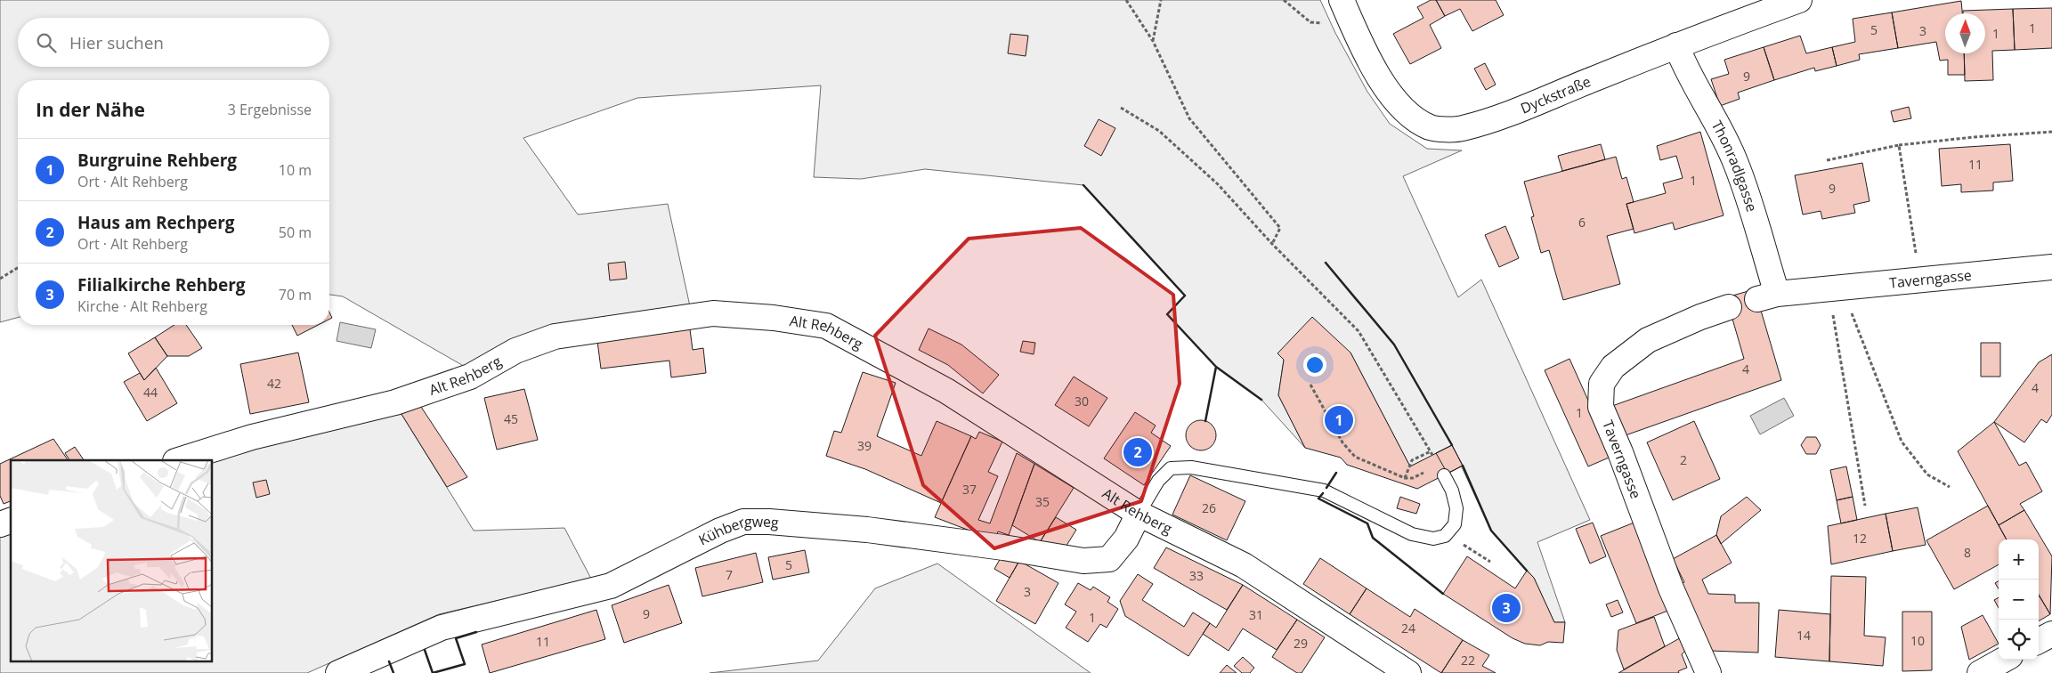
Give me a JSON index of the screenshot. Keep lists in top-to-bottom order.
{
  "streets": {
    "street": [
      "Dyckstraße",
      "Thonradlgasse",
      "Taverngasse",
      "Alt Rehberg",
      "Kühbergweg"
    ]
  },
  "crossings": [
    ["Dyckstraße", "Thonradlgasse"],
    ["Thonradlgasse", "Taverngasse"],
    ["Alt Rehberg", "Kühbergweg"]
  ],
  "house_numbers": [
    "1",
    "5",
    "3",
    "1",
    "9",
    "11",
    "1",
    "9",
    "6",
    "4",
    "42",
    "4",
    "44",
    "30",
    "1",
    "45",
    "39",
    "2",
    "37",
    "35",
    "26",
    "12",
    "8",
    "5",
    "7",
    "33",
    "3",
    "9",
    "31",
    "1",
    "24",
    "14",
    "10",
    "11",
    "29",
    "22"
  ],
  "north": "top",
  "page": {
    "search": "Hier suchen",
    "heading": ["In der Nähe", "3 Ergebnisse"],
    "list": [
      {
        "mark": "1",
        "name": "Burgruine Rehberg",
        "note": "Ort · Alt Rehberg",
        "value": "10 m"
      },
      {
        "mark": "2",
        "name": "Haus am Rechperg",
        "note": "Ort · Alt Rehberg",
        "value": "50 m"
      },
      {
        "mark": "3",
        "name": "Filialkirche Rehberg",
        "note": "Kirche · Alt Rehberg",
        "value": "70 m"
      }
    ],
    "pins": ["1", "2", "3"],
    "map_buttons": ["+", "−"]
  }
}
